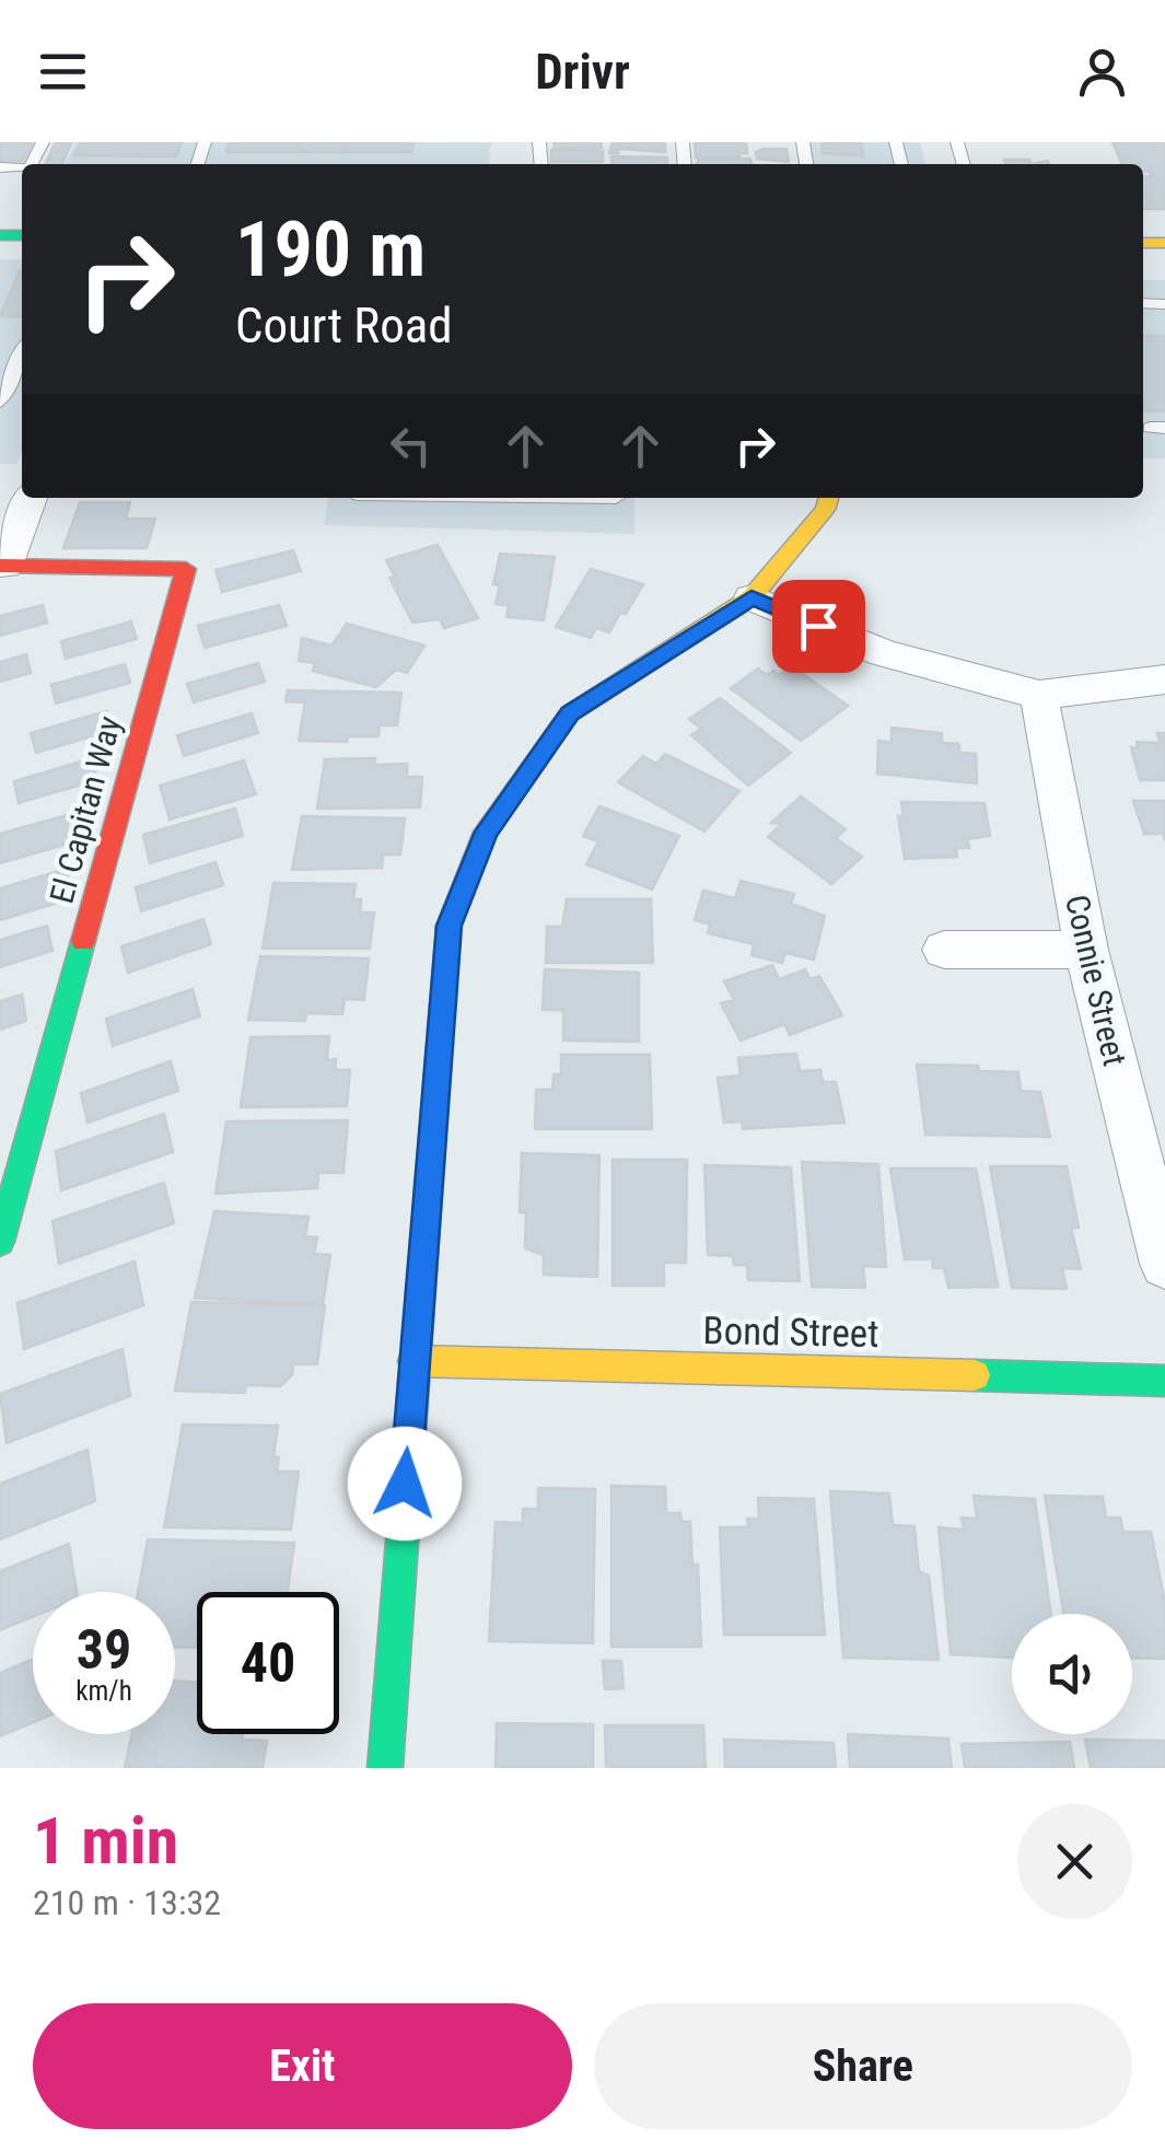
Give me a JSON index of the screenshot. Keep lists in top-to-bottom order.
{
  "streets": {
    "street": ["El Capitan Way", "Connie Street", "Bond Street"]
  },
  "page": {
    "header": "Drivr",
    "turn": ["190 m", "Court Road"],
    "speed": "39 km/h",
    "limit": "40",
    "heading": ["1 min", "210 m · 13:32"],
    "buttons": ["Exit", "Share"]
  }
}
